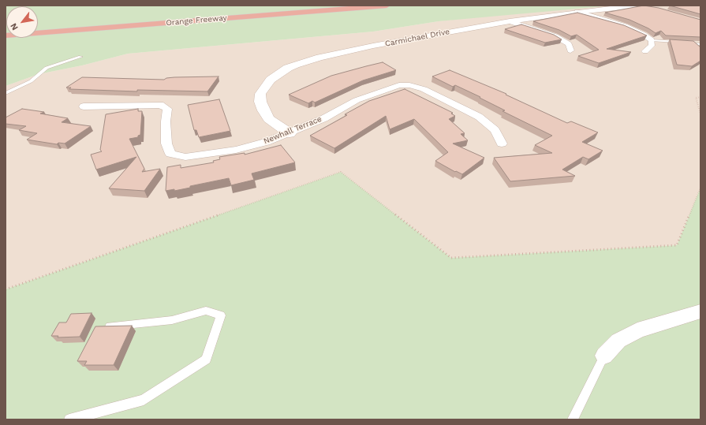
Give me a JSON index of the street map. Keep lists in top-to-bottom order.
{
  "streets": {
    "highway": ["Orange Freeway"],
    "street": ["Carmichael Drive", "Newhall Terrace"]
  },
  "crossings": [
    ["Carmichael Drive", "Newhall Terrace"]
  ],
  "north": "bottom left"
}
